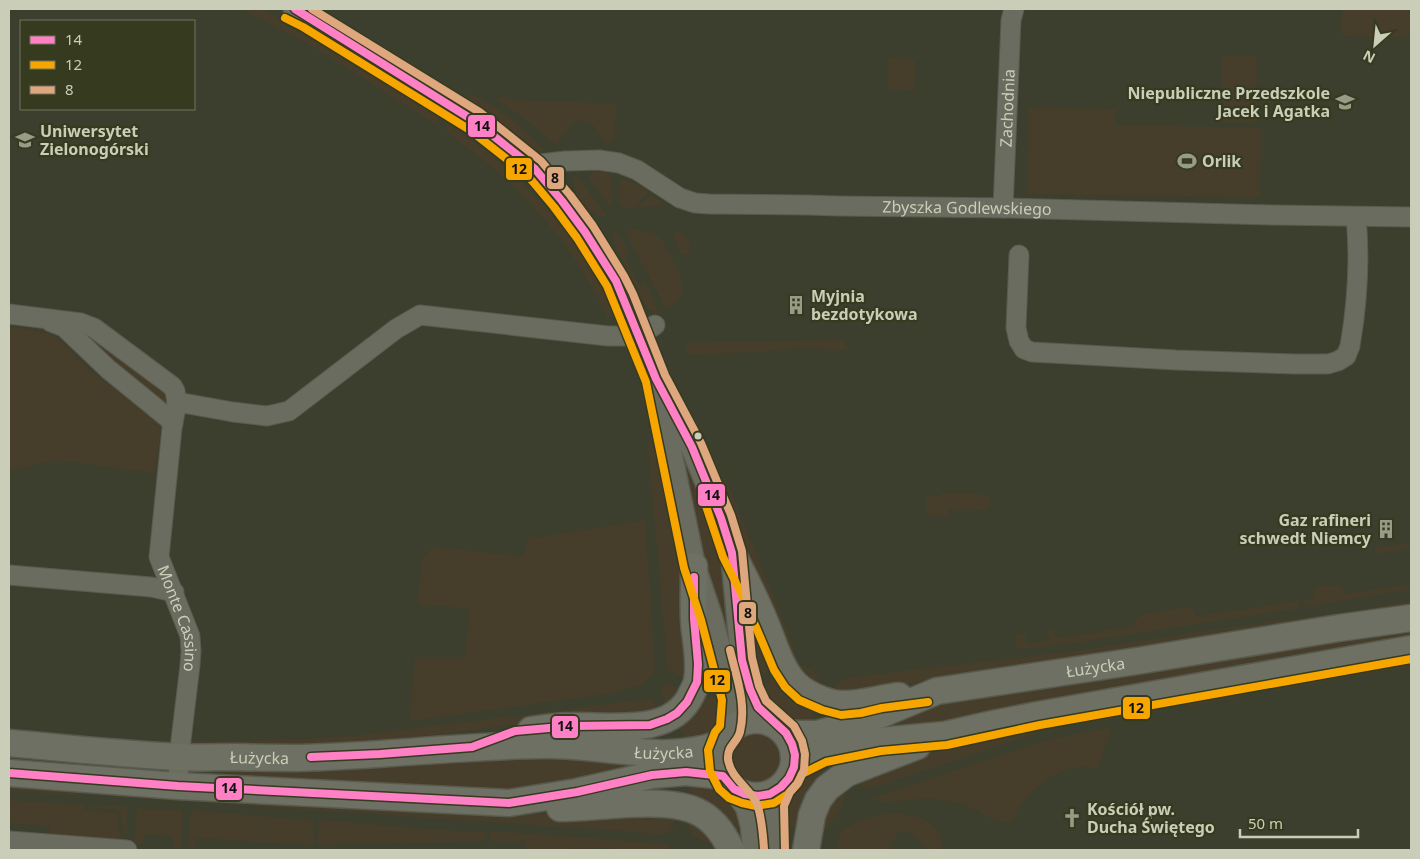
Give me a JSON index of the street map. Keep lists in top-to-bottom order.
{
  "streets": {
    "main road": ["Łużycka"],
    "street": ["Zachodnia", "Zbyszka Godlewskiego", "Monte Cassino"]
  },
  "crossings": [
    ["Zachodnia", "Zbyszka Godlewskiego"],
    ["Monte Cassino", "Łużycka"]
  ],
  "places": {
    "school or university": ["Niepubliczne Przedszkole Jacek i Agatka", "Uniwersytet Zielonogórski"],
    "sports": ["Orlik"],
    "building": ["Myjnia bezdotykowa", "Gaz rafineri schwedt Niemcy"],
    "church": ["Kościół pw. Ducha Świętego"]
  },
  "lines": ["transit line 14", "transit line 8", "transit line 12"],
  "legend": ["14", "12", "8"],
  "scale_bar": "50 m",
  "north": "bottom left"
}
